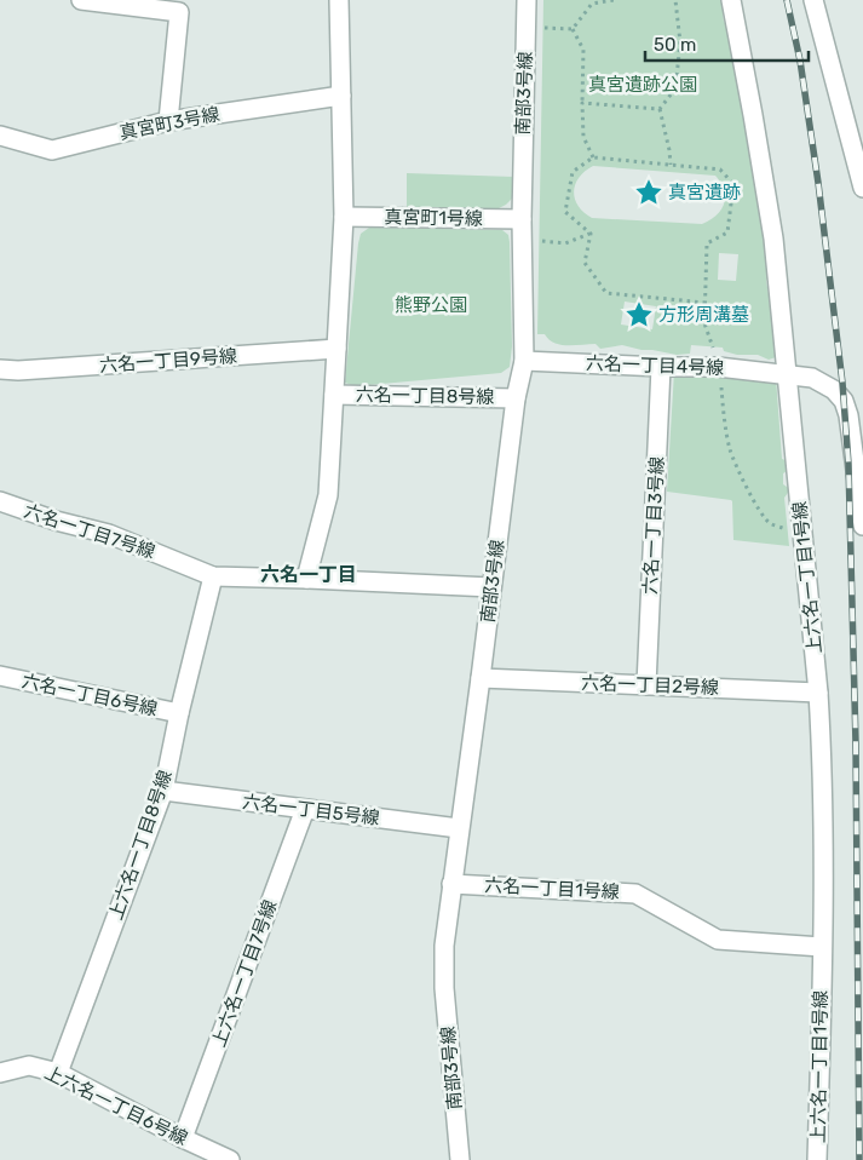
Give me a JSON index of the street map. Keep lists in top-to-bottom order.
{
  "streets": {
    "street": [
      "南部3号線",
      "真宮町3号線",
      "真宮町1号線",
      "六名一丁目9号線",
      "六名一丁目4号線",
      "六名一丁目8号線",
      "六名一丁目3号線",
      "六名一丁目7号線",
      "上六名一丁目1号線",
      "六名一丁目2号線",
      "六名一丁目6号線",
      "六名一丁目5号線",
      "上六名一丁目8号線",
      "六名一丁目1号線",
      "上六名一丁目7号線",
      "上六名一丁目6号線"
    ]
  },
  "crossings": [
    ["南部3号線", "真宮町1号線"],
    ["南部3号線", "六名一丁目4号線"],
    ["南部3号線", "六名一丁目8号線"],
    ["南部3号線", "六名一丁目2号線"],
    ["南部3号線", "六名一丁目5号線"],
    ["南部3号線", "六名一丁目1号線"],
    ["六名一丁目4号線", "六名一丁目3号線"],
    ["六名一丁目4号線", "上六名一丁目1号線"],
    ["六名一丁目3号線", "六名一丁目2号線"],
    ["六名一丁目7号線", "上六名一丁目8号線"],
    ["上六名一丁目1号線", "六名一丁目2号線"],
    ["上六名一丁目1号線", "六名一丁目1号線"],
    ["六名一丁目6号線", "上六名一丁目8号線"],
    ["六名一丁目5号線", "上六名一丁目8号線"],
    ["六名一丁目5号線", "上六名一丁目7号線"],
    ["上六名一丁目8号線", "上六名一丁目6号線"],
    ["上六名一丁目7号線", "上六名一丁目6号線"]
  ],
  "districts": ["六名一丁目"],
  "parks": ["真宮遺跡公園", "熊野公園"],
  "places": {
    "place": ["真宮遺跡", "方形周溝墓"]
  },
  "scale_bar": "50 m"
}
